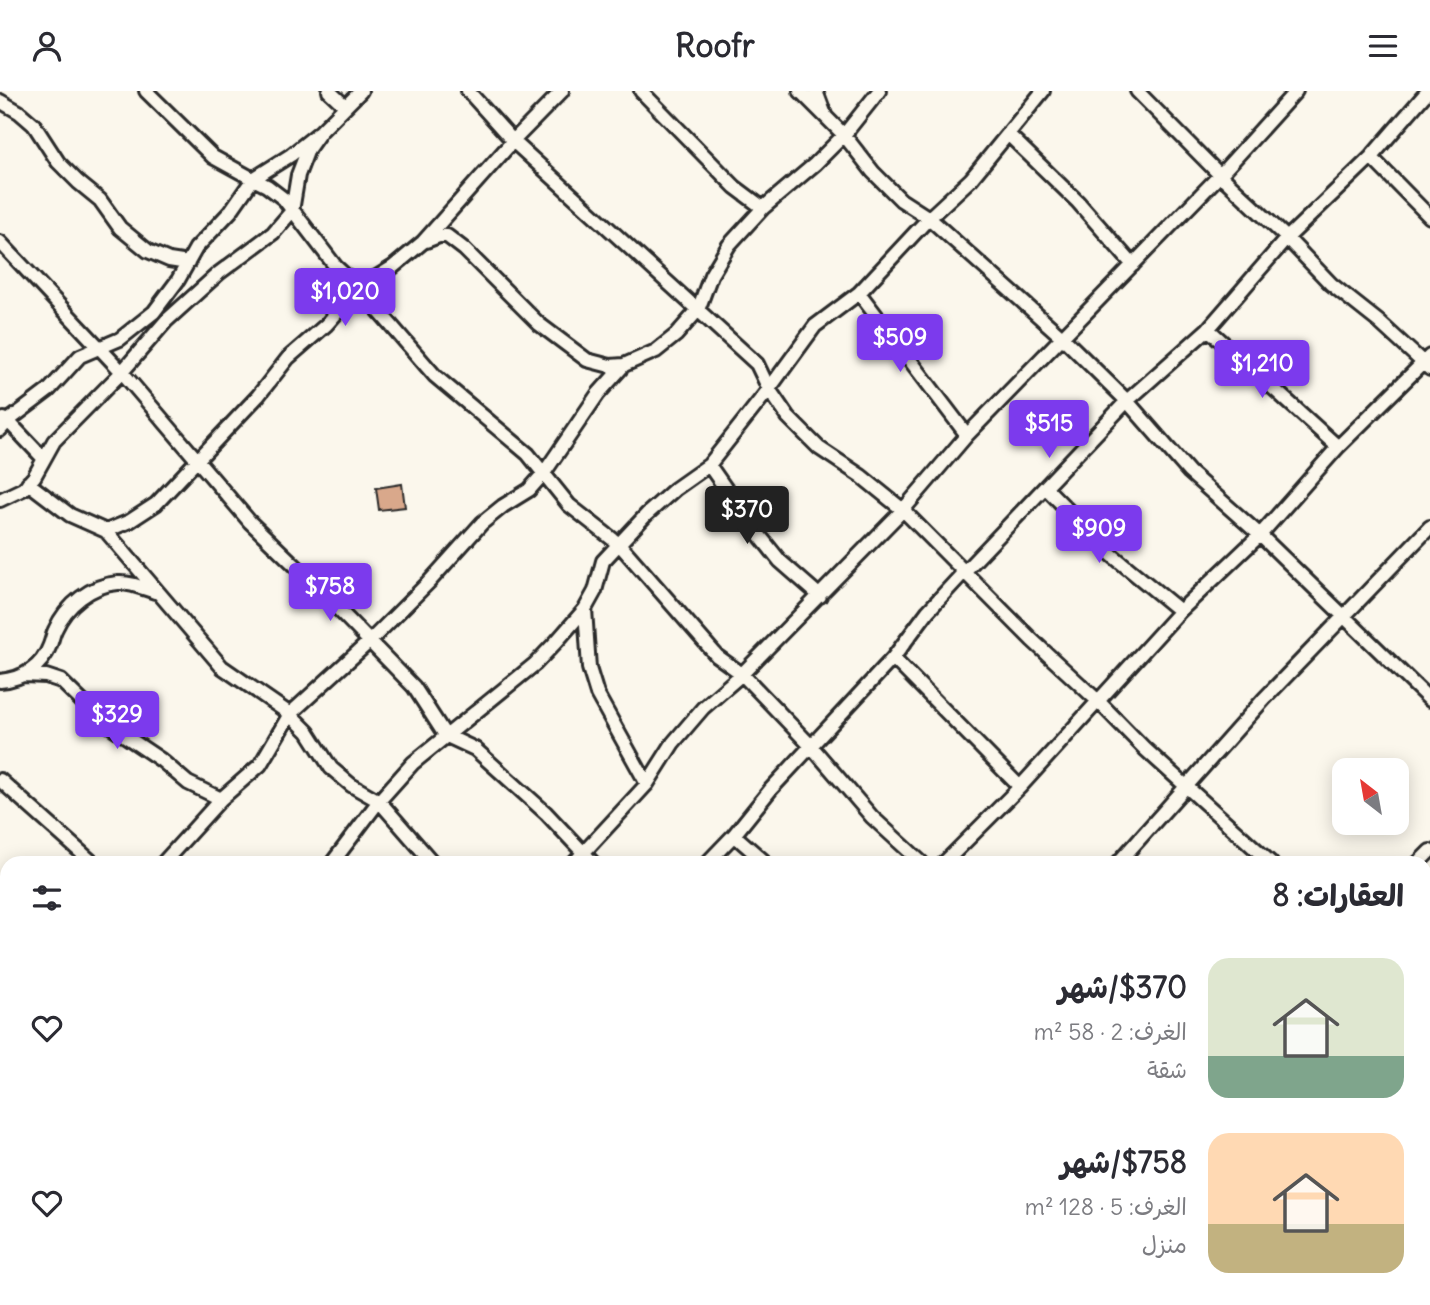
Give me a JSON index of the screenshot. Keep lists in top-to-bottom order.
{
  "north": "top left",
  "page": {
    "header": "Roofr",
    "price": [
      "$1,020",
      "$509",
      "$1,210",
      "$515",
      "$370",
      "$909",
      "$758",
      "$329"
    ],
    "heading": "العقارات: 8",
    "list": [
      {
        "name": "$370/شهر",
        "note": "الغرف: 2 · 58 m² · شقة"
      },
      {
        "name": "$758/شهر",
        "note": "الغرف: 5 · 128 m² · منزل"
      }
    ]
  }
}
